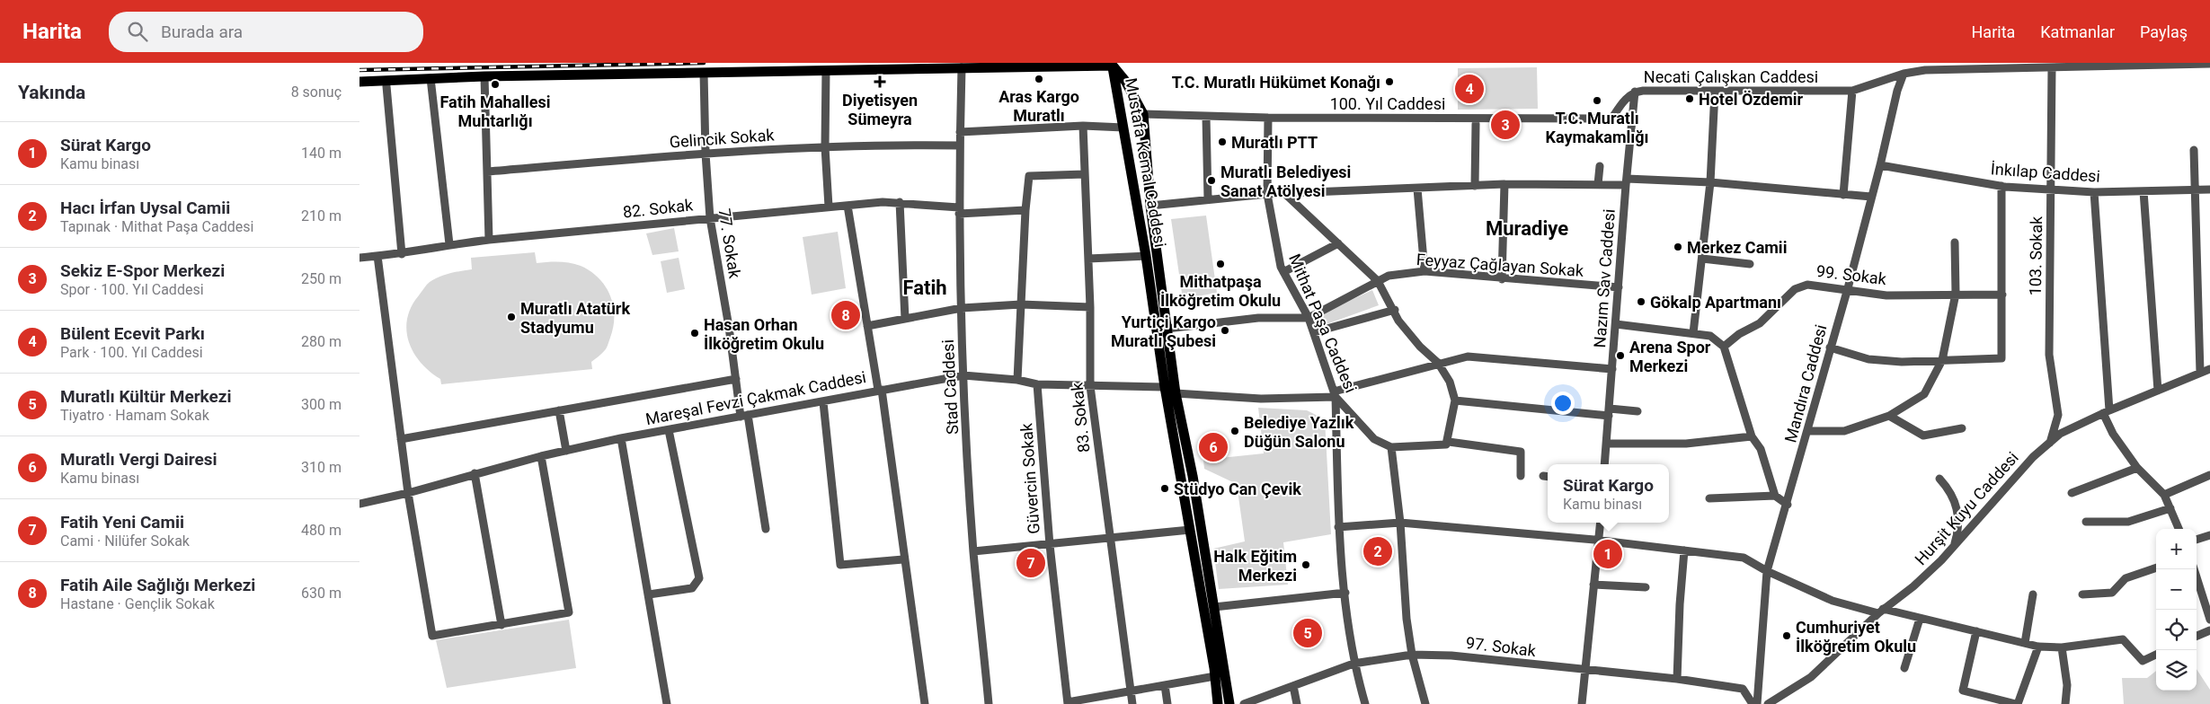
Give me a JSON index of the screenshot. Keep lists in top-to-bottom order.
{
  "streets": {
    "main road": ["Mustafa Kemal Caddesi"],
    "street": [
      "Necati Çalışkan Caddesi",
      "100. Yıl Caddesi",
      "Gelincik Sokak",
      "İnkılap Caddesi",
      "82. Sokak",
      "77. Sokak",
      "103. Sokak",
      "Feyyaz Çağlayan Sokak",
      "99. Sokak",
      "Nazım Sav Caddesi",
      "Mithat Paşa Caddesi",
      "Mandıra Caddesi",
      "Stad Caddesi",
      "Mareşal Fevzi Çakmak Caddesi",
      "83. Sokak",
      "Güvercin Sokak",
      "Hurşit Kuyu Caddesi",
      "97. Sokak"
    ]
  },
  "crossings": [
    ["Necati Çalışkan Caddesi", "100. Yıl Caddesi"],
    ["Necati Çalışkan Caddesi", "103. Sokak"],
    ["Necati Çalışkan Caddesi", "Nazım Sav Caddesi"],
    ["Necati Çalışkan Caddesi", "Mandıra Caddesi"],
    ["100. Yıl Caddesi", "Mustafa Kemal Caddesi"],
    ["100. Yıl Caddesi", "Nazım Sav Caddesi"],
    ["100. Yıl Caddesi", "Mithat Paşa Caddesi"],
    ["Gelincik Sokak", "77. Sokak"],
    ["Gelincik Sokak", "Stad Caddesi"],
    ["Mustafa Kemal Caddesi", "Mareşal Fevzi Çakmak Caddesi"],
    ["İnkılap Caddesi", "103. Sokak"],
    ["İnkılap Caddesi", "Mandıra Caddesi"],
    ["82. Sokak", "77. Sokak"],
    ["82. Sokak", "Stad Caddesi"],
    ["77. Sokak", "Mareşal Fevzi Çakmak Caddesi"],
    ["103. Sokak", "Hurşit Kuyu Caddesi"],
    ["Feyyaz Çağlayan Sokak", "Nazım Sav Caddesi"],
    ["Feyyaz Çağlayan Sokak", "Mithat Paşa Caddesi"],
    ["99. Sokak", "Mandıra Caddesi"],
    ["Stad Caddesi", "Mareşal Fevzi Çakmak Caddesi"],
    ["Mareşal Fevzi Çakmak Caddesi", "83. Sokak"],
    ["Mareşal Fevzi Çakmak Caddesi", "Güvercin Sokak"]
  ],
  "districts": ["Muradiye", "Fatih"],
  "places": {
    "other": [
      "Aras Kargo Muratlı",
      "T.C. Muratlı Hükümet Konağı",
      "Fatih Mahallesi Muhtarlığı",
      "Hotel Özdemir",
      "T.C. Muratlı Kaymakamlığı",
      "Muratlı PTT",
      "Muratlı Belediyesi Sanat Atölyesi",
      "Merkez Camii",
      "Mithatpaşa İlköğretim Okulu",
      "Gökalp Apartmanı",
      "Muratlı Atatürk Stadyumu",
      "Yurtiçi Kargo Muratlı Şubesi",
      "Hasan Orhan İlköğretim Okulu",
      "Arena Spor Merkezi",
      "Belediye Yazlık Düğün Salonu",
      "Stüdyo Can Çevik",
      "Halk Eğitim Merkezi",
      "Cumhuriyet İlköğretim Okulu"
    ],
    "health": ["Diyetisyen Sümeyra"]
  },
  "page": {
    "header": "Harita",
    "search": "Burada ara",
    "nav": ["Harita", "Katmanlar", "Paylaş"],
    "heading": ["Yakında", "8 sonuç"],
    "pins": [
      "4",
      "3",
      "8",
      "6",
      "2",
      "1",
      "7",
      "5"
    ],
    "list": [
      {
        "mark": "1",
        "name": "Sürat Kargo",
        "note": "Kamu binası",
        "value": "140 m"
      },
      {
        "mark": "2",
        "name": "Hacı İrfan Uysal Camii",
        "note": "Tapınak · Mithat Paşa Caddesi",
        "value": "210 m"
      },
      {
        "mark": "3",
        "name": "Sekiz E-Spor Merkezi",
        "note": "Spor · 100. Yıl Caddesi",
        "value": "250 m"
      },
      {
        "mark": "4",
        "name": "Bülent Ecevit Parkı",
        "note": "Park · 100. Yıl Caddesi",
        "value": "280 m"
      },
      {
        "mark": "5",
        "name": "Muratlı Kültür Merkezi",
        "note": "Tiyatro · Hamam Sokak",
        "value": "300 m"
      },
      {
        "mark": "6",
        "name": "Muratlı Vergi Dairesi",
        "note": "Kamu binası",
        "value": "310 m"
      },
      {
        "mark": "7",
        "name": "Fatih Yeni Camii",
        "note": "Cami · Nilüfer Sokak",
        "value": "480 m"
      },
      {
        "mark": "8",
        "name": "Fatih Aile Sağlığı Merkezi",
        "note": "Hastane · Gençlik Sokak",
        "value": "630 m"
      }
    ],
    "popup": ["Sürat Kargo", "Kamu binası"],
    "map_buttons": ["+", "−"]
  }
}
